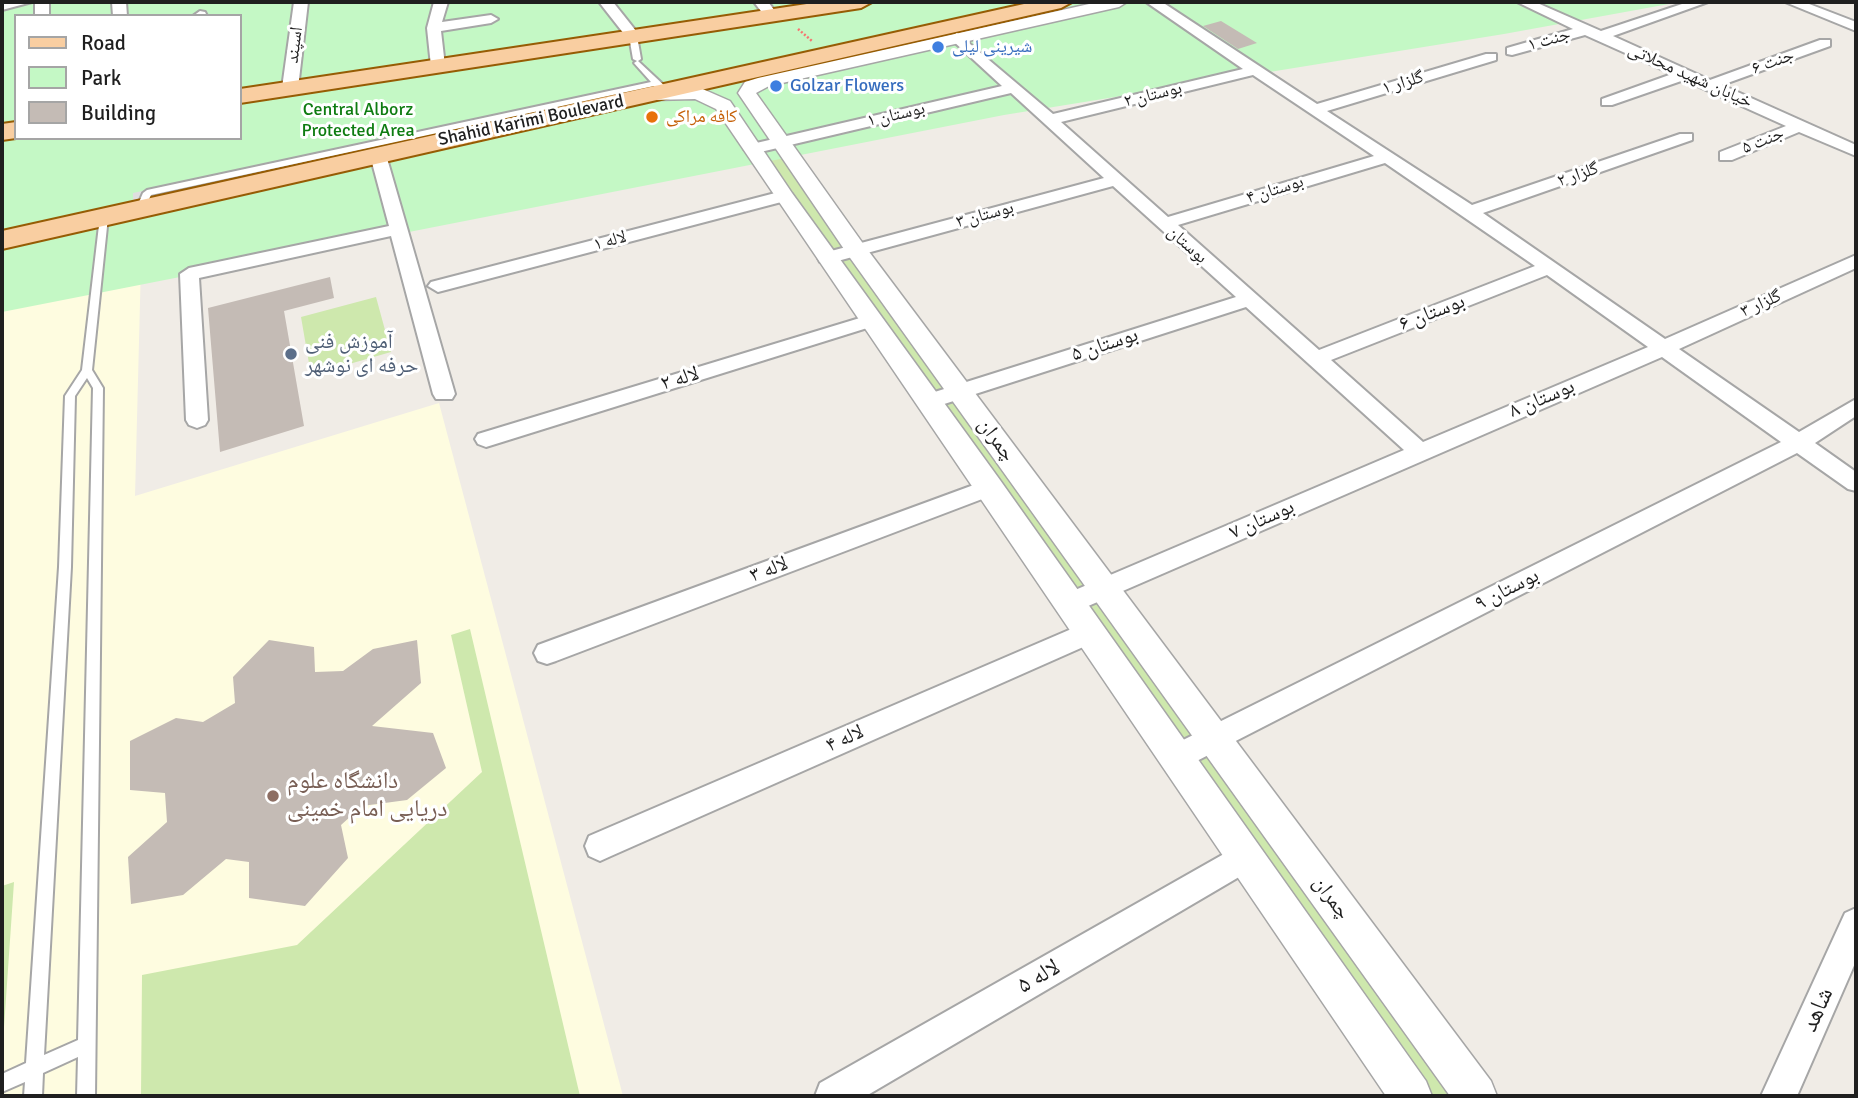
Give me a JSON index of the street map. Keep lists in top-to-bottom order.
{
  "streets": {
    "main road": ["Shahid Karimi Boulevard"],
    "street": [
      "جنت ۱",
      "اسپند",
      "جنت ۶",
      "خیابان شهید محلاتی",
      "گلزار ۱",
      "بوستان ۲",
      "بوستان ۱",
      "جنت ۵",
      "گلزار ۲",
      "بوستان ۴",
      "بوستان ۳",
      "لاله ۱",
      "بوستان",
      "گلزار ۳",
      "بوستان ۶",
      "بوستان ۵",
      "لاله ۲",
      "بوستان ۸",
      "چمران",
      "بوستان ۷",
      "لاله ۳",
      "بوستان ۹",
      "لاله ۴",
      "لاله ۵",
      "شاهد"
    ]
  },
  "crossings": [
    ["جنت ۱", "خیابان شهید محلاتی"],
    ["جنت ۶", "خیابان شهید محلاتی"],
    ["خیابان شهید محلاتی", "جنت ۵"],
    ["بوستان ۲", "بوستان"],
    ["بوستان ۱", "بوستان"],
    ["بوستان ۱", "چمران"],
    ["Shahid Karimi Boulevard", "چمران"],
    ["بوستان ۴", "بوستان"],
    ["بوستان ۳", "بوستان"],
    ["بوستان ۳", "چمران"],
    ["لاله ۱", "چمران"],
    ["بوستان", "بوستان ۶"],
    ["بوستان", "بوستان ۵"],
    ["بوستان", "بوستان ۸"],
    ["بوستان", "چمران"],
    ["بوستان", "بوستان ۷"],
    ["گلزار ۳", "بوستان ۸"],
    ["بوستان ۵", "چمران"],
    ["لاله ۲", "چمران"],
    ["بوستان ۸", "بوستان ۷"],
    ["چمران", "بوستان ۷"],
    ["چمران", "لاله ۳"],
    ["چمران", "بوستان ۹"],
    ["چمران", "لاله ۴"],
    ["چمران", "لاله ۵"]
  ],
  "parks": ["Central Alborz Protected Area"],
  "places": [
    "شیرینی لیلی",
    "Golzar Flowers",
    "کافه مراکی",
    "آموزش فنی حرفه ای نوشهر",
    "دانشگاه علوم دریایی امام خمینی"
  ],
  "legend": ["Road", "Park", "Building"]
}
